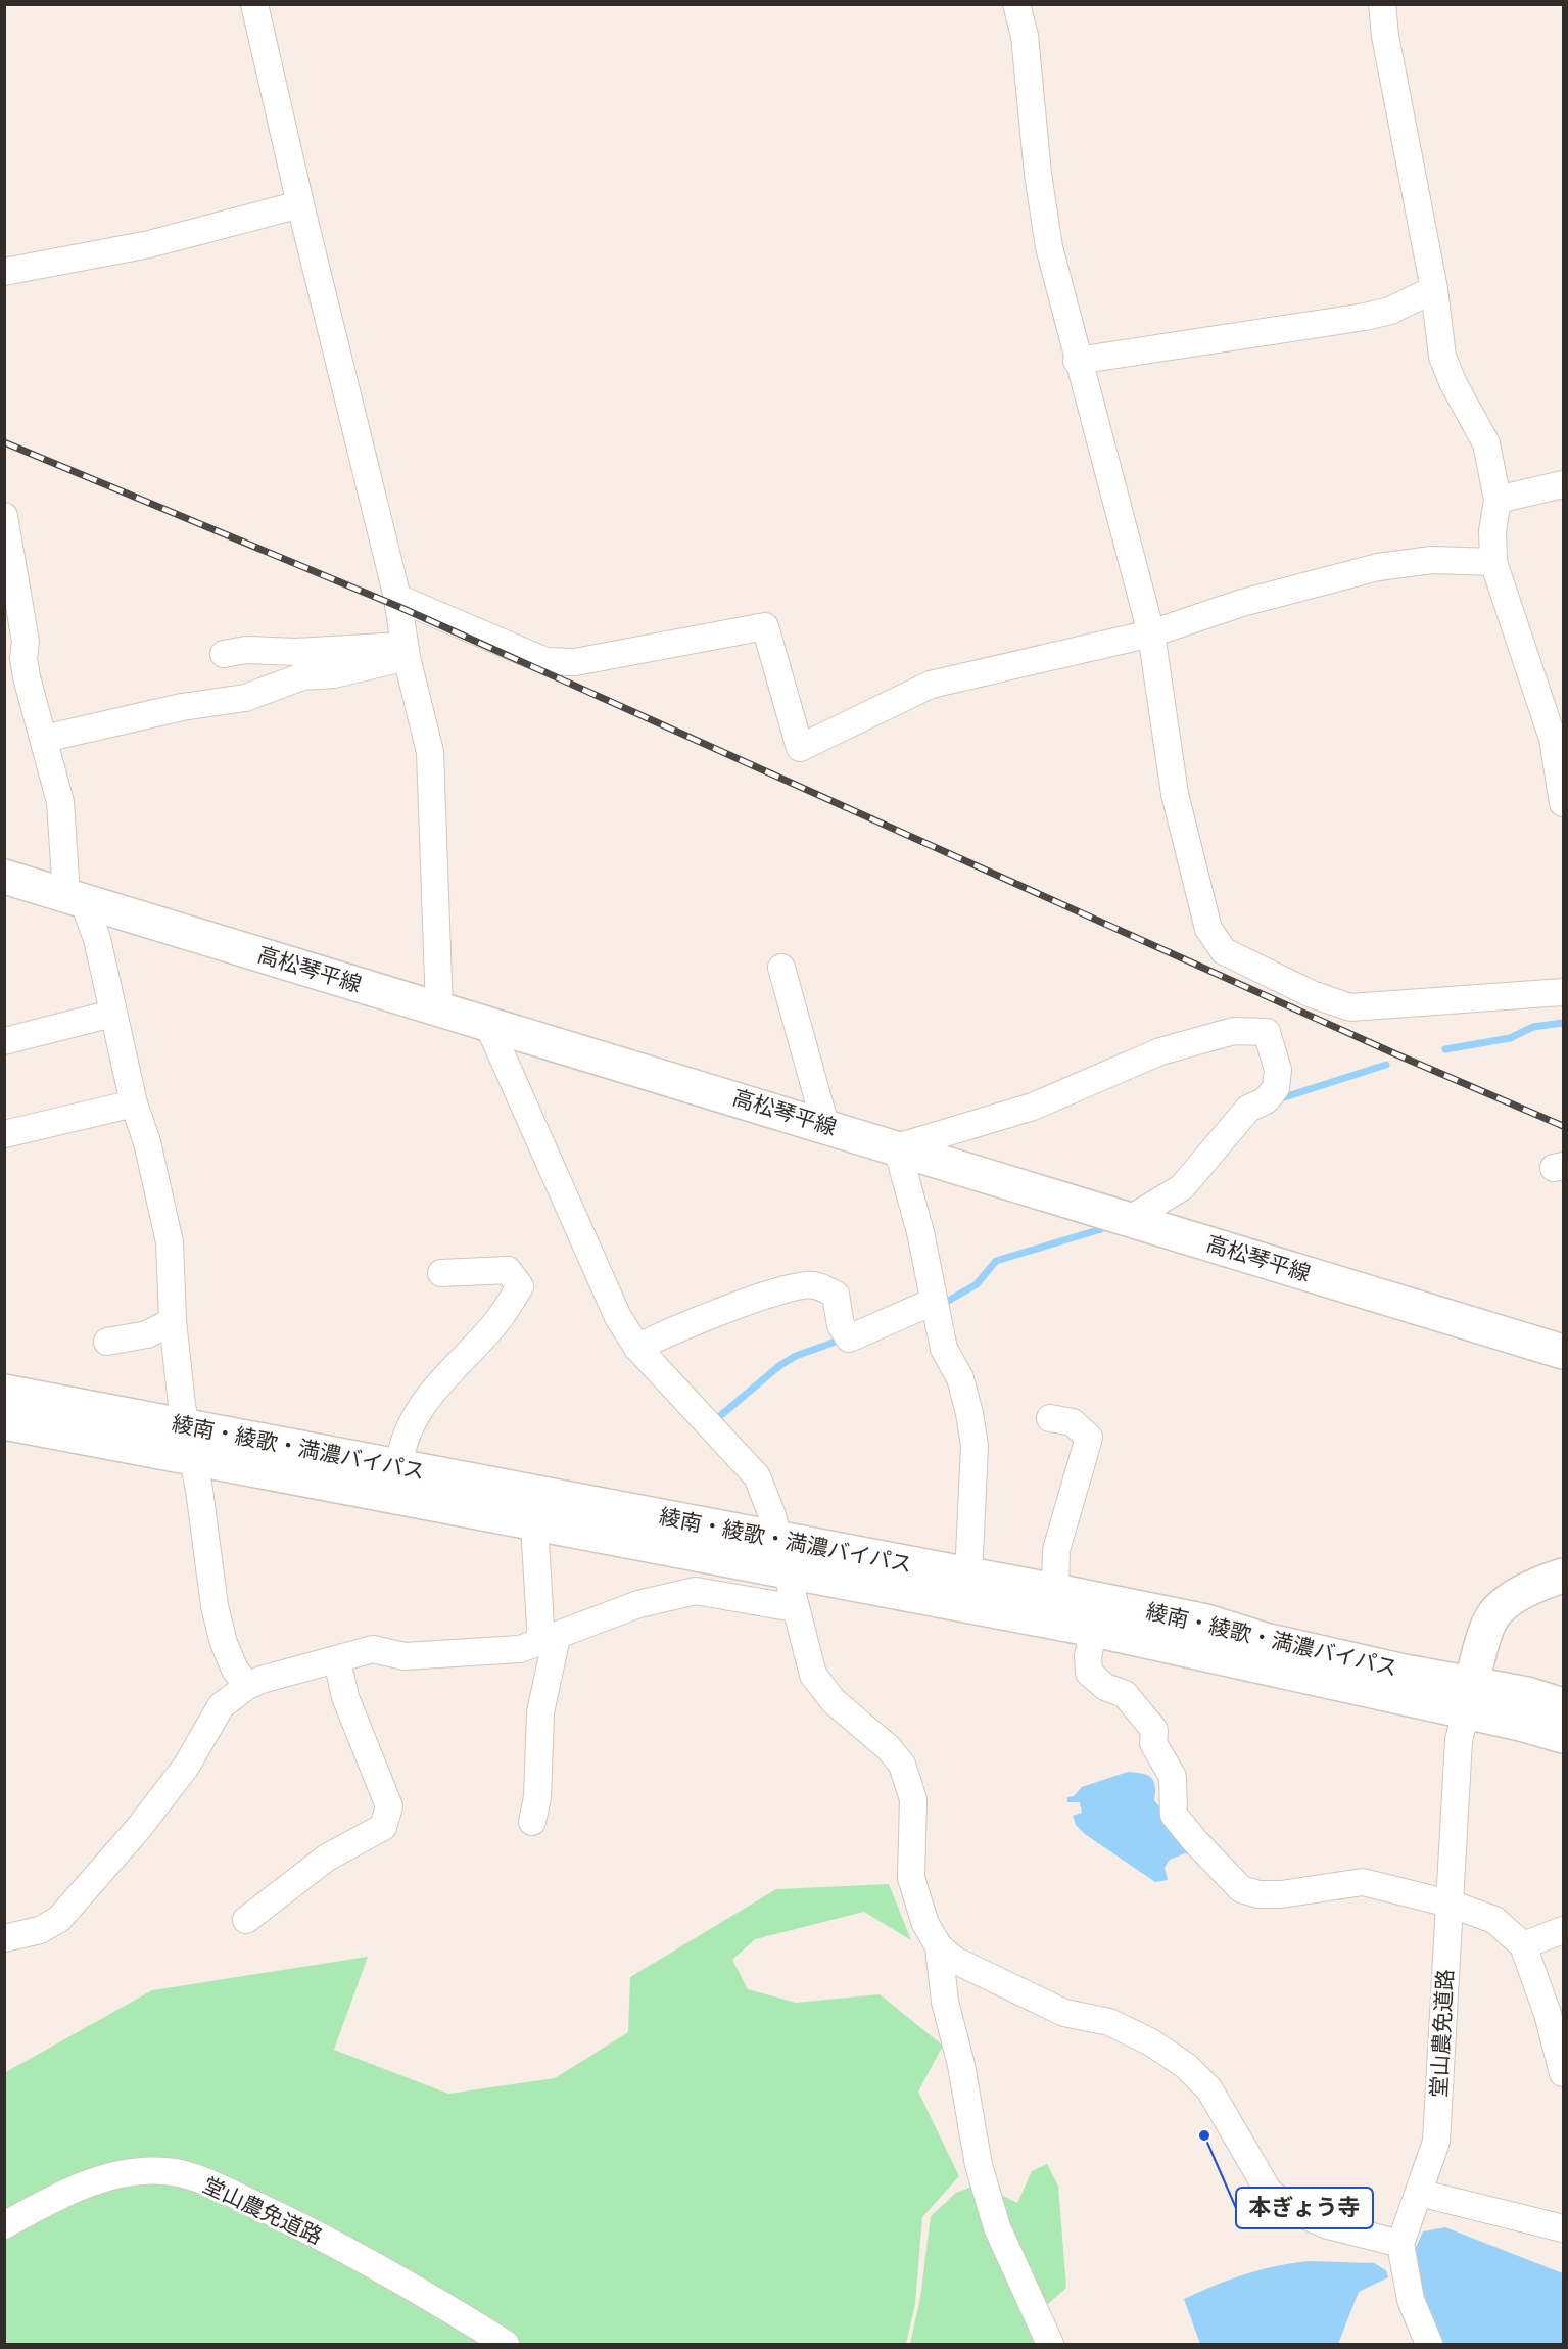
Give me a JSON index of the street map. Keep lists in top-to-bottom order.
{
  "streets": {
    "main road": ["高松琴平線", "綾南・綾歌・満濃バイパス"],
    "street": ["堂山農免道路"]
  },
  "crossings": [
    ["綾南・綾歌・満濃バイパス", "堂山農免道路"]
  ],
  "places": ["本ぎょう寺"]
}
